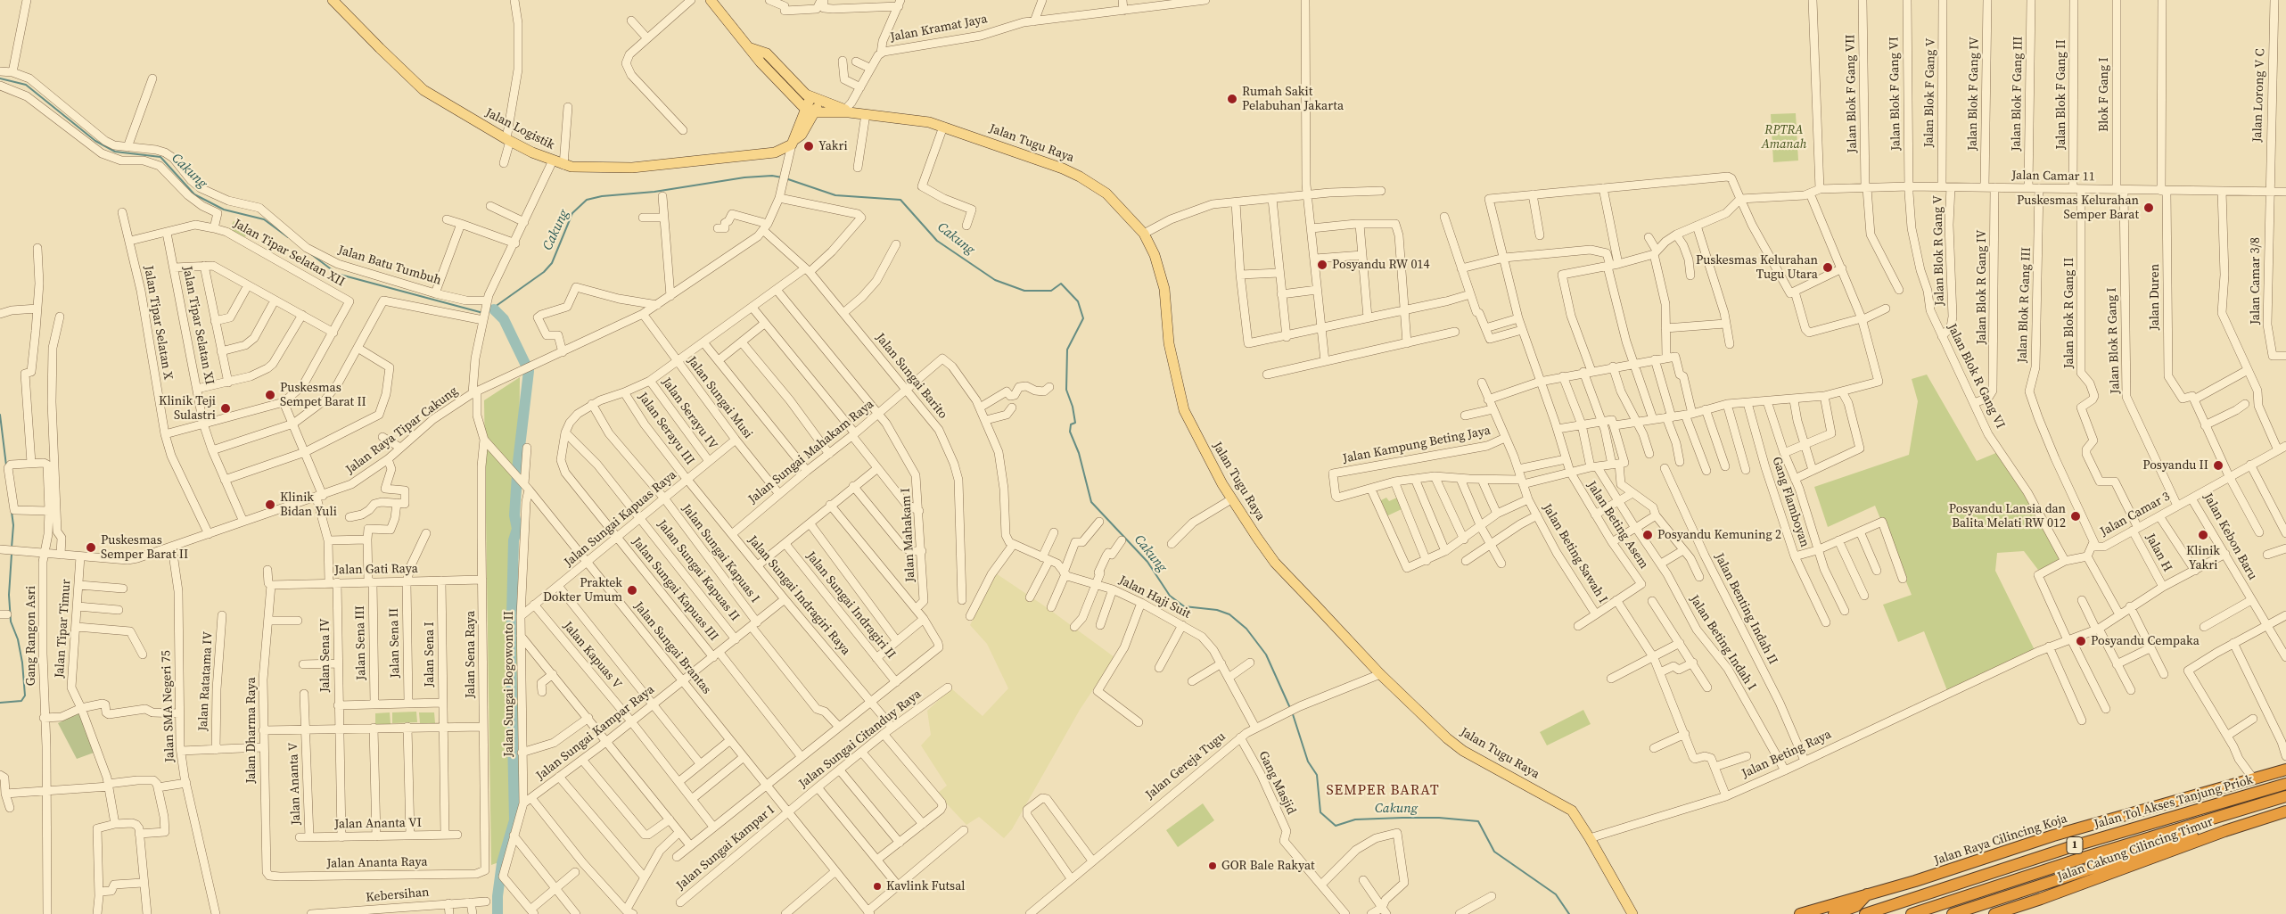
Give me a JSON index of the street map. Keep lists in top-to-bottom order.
{
  "streets": {
    "highway": [
      "Jalan Tol Akses Tanjung Priok",
      "Jalan Raya Cilincing Koja",
      "1",
      "Jalan Cakung Cilincing Timur"
    ],
    "main road": ["Jalan Logistik", "Jalan Tugu Raya"],
    "street": [
      "Jalan Kramat Jaya",
      "Jalan Blok F Gang V",
      "Jalan Blok F Gang VII",
      "Jalan Blok F Gang VI",
      "Jalan Blok F Gang IV",
      "Jalan Blok F Gang III",
      "Jalan Blok F Gang II",
      "Blok F Gang I",
      "Jalan Lorong V C",
      "Jalan Camar 11",
      "Jalan Blok R Gang V",
      "Jalan Tipar Selatan XII",
      "Jalan Batu Tumbuh",
      "Jalan Camar 3/8",
      "Jalan Blok R Gang IV",
      "Jalan Duren",
      "Jalan Blok R Gang III",
      "Jalan Blok R Gang II",
      "Jalan Tipar Selatan X",
      "Jalan Tipar Selatan XI",
      "Jalan Blok R Gang I",
      "Jalan Sungai Barito",
      "Jalan Blok R Gang VI",
      "Jalan Sungai Musi",
      "Jalan Serayu IV",
      "Jalan Serayu III",
      "Jalan Raya Tipar Cakung",
      "Jalan Kampung Beting Jaya",
      "Jalan Sungai Mahakam Raya",
      "Gang Flamboyan",
      "Jalan Camar 3",
      "Jalan Sungai Kapuas Raya",
      "Jalan Beting Asem",
      "Jalan Mahakam I",
      "Jalan Kebon Baru",
      "Jalan H",
      "Jalan Sungai Kapuas I",
      "Jalan Beting Sawah I",
      "Jalan Gati Raya",
      "Jalan Sungai Kapuas II",
      "Jalan Sungai Kapuas III",
      "Jalan Sungai Indragiri Raya",
      "Jalan Haji Suit",
      "Jalan Sungai Indragiri II",
      "Jalan Benting Indah II",
      "Jalan Tipar Timur",
      "Gang Rangon Asri",
      "Jalan Sena III",
      "Jalan Sena II",
      "Jalan Beting Indah I",
      "Jalan Sungai Brantas",
      "Jalan Sena I",
      "Jalan Sena Raya",
      "Jalan Sena IV",
      "Jalan Kapuas V",
      "Jalan Ratatama IV",
      "Jalan Sungai Bogowonto II",
      "Jalan SMA Negeri 75",
      "Jalan Dharma Raya",
      "Jalan Sungai Kampar Raya",
      "Jalan Sungai Citanduy Raya",
      "Jalan Beting Raya",
      "Jalan Gereja Tugu",
      "Gang Masjid",
      "Jalan Ananta V",
      "Jalan Ananta VI",
      "Jalan Sungai Kampar I",
      "Jalan Ananta Raya",
      "Kebersihan"
    ]
  },
  "crossings": [
    ["Jalan Kramat Jaya", "Jalan Tugu Raya"],
    ["Jalan Blok F Gang V", "Jalan Camar 11"],
    ["Jalan Blok F Gang VII", "Jalan Camar 11"],
    ["Jalan Blok F Gang VI", "Jalan Camar 11"],
    ["Jalan Blok F Gang VI", "Jalan Blok R Gang VI"],
    ["Jalan Blok F Gang IV", "Jalan Camar 11"],
    ["Jalan Blok F Gang III", "Jalan Camar 11"],
    ["Jalan Blok F Gang II", "Jalan Camar 11"],
    ["Jalan Blok F Gang II", "Jalan Blok R Gang II"],
    ["Blok F Gang I", "Jalan Camar 11"],
    ["Blok F Gang I", "Jalan Blok R Gang I"],
    ["Jalan Lorong V C", "Jalan Camar 11"],
    ["Jalan Lorong V C", "Jalan Camar 3/8"],
    ["Jalan Tugu Raya", "Jalan Beting Raya"],
    ["Jalan Tugu Raya", "Jalan Gereja Tugu"],
    ["Jalan Camar 11", "Jalan Blok R Gang V"],
    ["Jalan Camar 11", "Jalan Camar 3/8"],
    ["Jalan Camar 11", "Jalan Blok R Gang IV"],
    ["Jalan Camar 11", "Jalan Duren"],
    ["Jalan Camar 11", "Jalan Blok R Gang III"],
    ["Jalan Camar 11", "Jalan Blok R Gang II"],
    ["Jalan Camar 11", "Jalan Blok R Gang I"],
    ["Jalan Camar 11", "Jalan Blok R Gang VI"],
    ["Jalan Blok R Gang V", "Jalan Blok R Gang VI"],
    ["Jalan Tipar Selatan XII", "Jalan Tipar Selatan X"],
    ["Jalan Tipar Selatan XII", "Jalan Tipar Selatan XI"],
    ["Jalan Batu Tumbuh", "Jalan Sungai Brantas"],
    ["Jalan Blok R Gang IV", "Jalan Blok R Gang VI"],
    ["Jalan Blok R Gang III", "Jalan Camar 3"],
    ["Jalan Blok R Gang II", "Jalan Camar 3"],
    ["Jalan Blok R Gang II", "Jalan H"],
    ["Jalan Tipar Selatan X", "Jalan Raya Tipar Cakung"],
    ["Jalan Tipar Selatan XI", "Jalan Raya Tipar Cakung"],
    ["Jalan Blok R Gang I", "Jalan Camar 3"],
    ["Jalan Sungai Barito", "Jalan Raya Tipar Cakung"],
    ["Jalan Sungai Barito", "Jalan Sungai Mahakam Raya"],
    ["Jalan Sungai Musi", "Jalan Raya Tipar Cakung"],
    ["Jalan Sungai Musi", "Jalan Sungai Mahakam Raya"],
    ["Jalan Sungai Musi", "Jalan Sungai Kapuas Raya"],
    ["Jalan Serayu IV", "Jalan Sungai Kapuas Raya"],
    ["Jalan Serayu III", "Jalan Sungai Kapuas Raya"],
    ["Jalan Serayu III", "Jalan Sungai Indragiri Raya"],
    ["Jalan Raya Tipar Cakung", "Jalan Tipar Timur"],
    ["Jalan Raya Tipar Cakung", "Gang Rangon Asri"],
    ["Jalan Raya Tipar Cakung", "Jalan Sungai Brantas"],
    ["Jalan Raya Tipar Cakung", "Jalan Sena IV"],
    ["Jalan Raya Tipar Cakung", "Jalan SMA Negeri 75"],
    ["Jalan Kampung Beting Jaya", "Jalan Beting Sawah I"],
    ["Jalan Sungai Mahakam Raya", "Jalan Mahakam I"],
    ["Jalan Sungai Mahakam Raya", "Jalan Sungai Indragiri Raya"],
    ["Jalan Camar 3", "Jalan Kebon Baru"],
    ["Jalan Camar 3", "Jalan H"],
    ["Jalan Sungai Kapuas Raya", "Jalan Sungai Kapuas I"],
    ["Jalan Sungai Kapuas Raya", "Jalan Sungai Kapuas II"],
    ["Jalan Sungai Kapuas Raya", "Jalan Sungai Kapuas III"],
    ["Jalan Sungai Kapuas Raya", "Jalan Sungai Indragiri Raya"],
    ["Jalan Sungai Kapuas Raya", "Jalan Sungai Brantas"],
    ["Jalan Sungai Kapuas Raya", "Jalan Kapuas V"],
    ["Jalan Sungai Kapuas Raya", "Jalan Sungai Bogowonto II"],
    ["Jalan Beting Asem", "Jalan Beting Sawah I"],
    ["Jalan Kebon Baru", "Jalan Beting Raya"],
    ["Jalan H", "Jalan Beting Raya"],
    ["Jalan Sungai Kapuas I", "Jalan Sungai Kampar Raya"],
    ["Jalan Gati Raya", "Jalan Sena III"],
    ["Jalan Gati Raya", "Jalan Sena II"],
    ["Jalan Gati Raya", "Jalan Sena I"],
    ["Jalan Gati Raya", "Jalan Sena Raya"],
    ["Jalan Gati Raya", "Jalan Sena IV"],
    ["Jalan Gati Raya", "Jalan Dharma Raya"],
    ["Jalan Sungai Kapuas II", "Jalan Sungai Kapuas III"],
    ["Jalan Sungai Kapuas II", "Jalan Sungai Kampar Raya"],
    ["Jalan Sungai Kapuas III", "Jalan Sungai Kampar Raya"],
    ["Jalan Sungai Indragiri Raya", "Jalan Sungai Kampar Raya"],
    ["Jalan Sungai Indragiri Raya", "Jalan Sungai Citanduy Raya"],
    ["Jalan Haji Suit", "Jalan Gereja Tugu"],
    ["Jalan Benting Indah II", "Jalan Beting Raya"],
    ["Jalan Beting Indah I", "Jalan Beting Raya"],
    ["Jalan Sungai Brantas", "Jalan Sena Raya"],
    ["Jalan Sungai Brantas", "Jalan Sungai Bogowonto II"],
    ["Jalan Sungai Brantas", "Jalan Sungai Kampar Raya"],
    ["Jalan Sungai Brantas", "Jalan Sungai Citanduy Raya"],
    ["Jalan Sungai Brantas", "Jalan Sungai Kampar I"],
    ["Jalan Sena I", "Jalan Ananta VI"],
    ["Jalan Sena Raya", "Jalan Ananta Raya"],
    ["Jalan Sena IV", "Jalan Ananta VI"],
    ["Jalan Kapuas V", "Jalan Sungai Kampar Raya"],
    ["Jalan Sungai Bogowonto II", "Jalan Sungai Kampar Raya"],
    ["Jalan Dharma Raya", "Jalan Ananta Raya"],
    ["Jalan Sungai Citanduy Raya", "Jalan Sungai Kampar I"],
    ["Jalan Gereja Tugu", "Gang Masjid"],
    ["Jalan Ananta V", "Jalan Ananta VI"]
  ],
  "districts": ["SEMPER BARAT"],
  "water": ["Cakung"],
  "parks": ["RPTRA Amanah"],
  "places": [
    "Rumah Sakit Pelabuhan Jakarta",
    "Yakri",
    "Puskesmas Kelurahan Semper Barat",
    "Posyandu RW 014",
    "Puskesmas Kelurahan Tugu Utara",
    "Puskesmas Sempet Barat II",
    "Klinik Teji Sulastri",
    "Posyandu II",
    "Klinik Bidan Yuli",
    "Posyandu Lansia dan Balita Melati RW 012",
    "Posyandu Kemuning 2",
    "Klinik Yakri",
    "Puskesmas Semper Barat II",
    "Praktek Dokter Umum",
    "Posyandu Cempaka",
    "GOR Bale Rakyat",
    "Kavlink Futsal"
  ]
}
